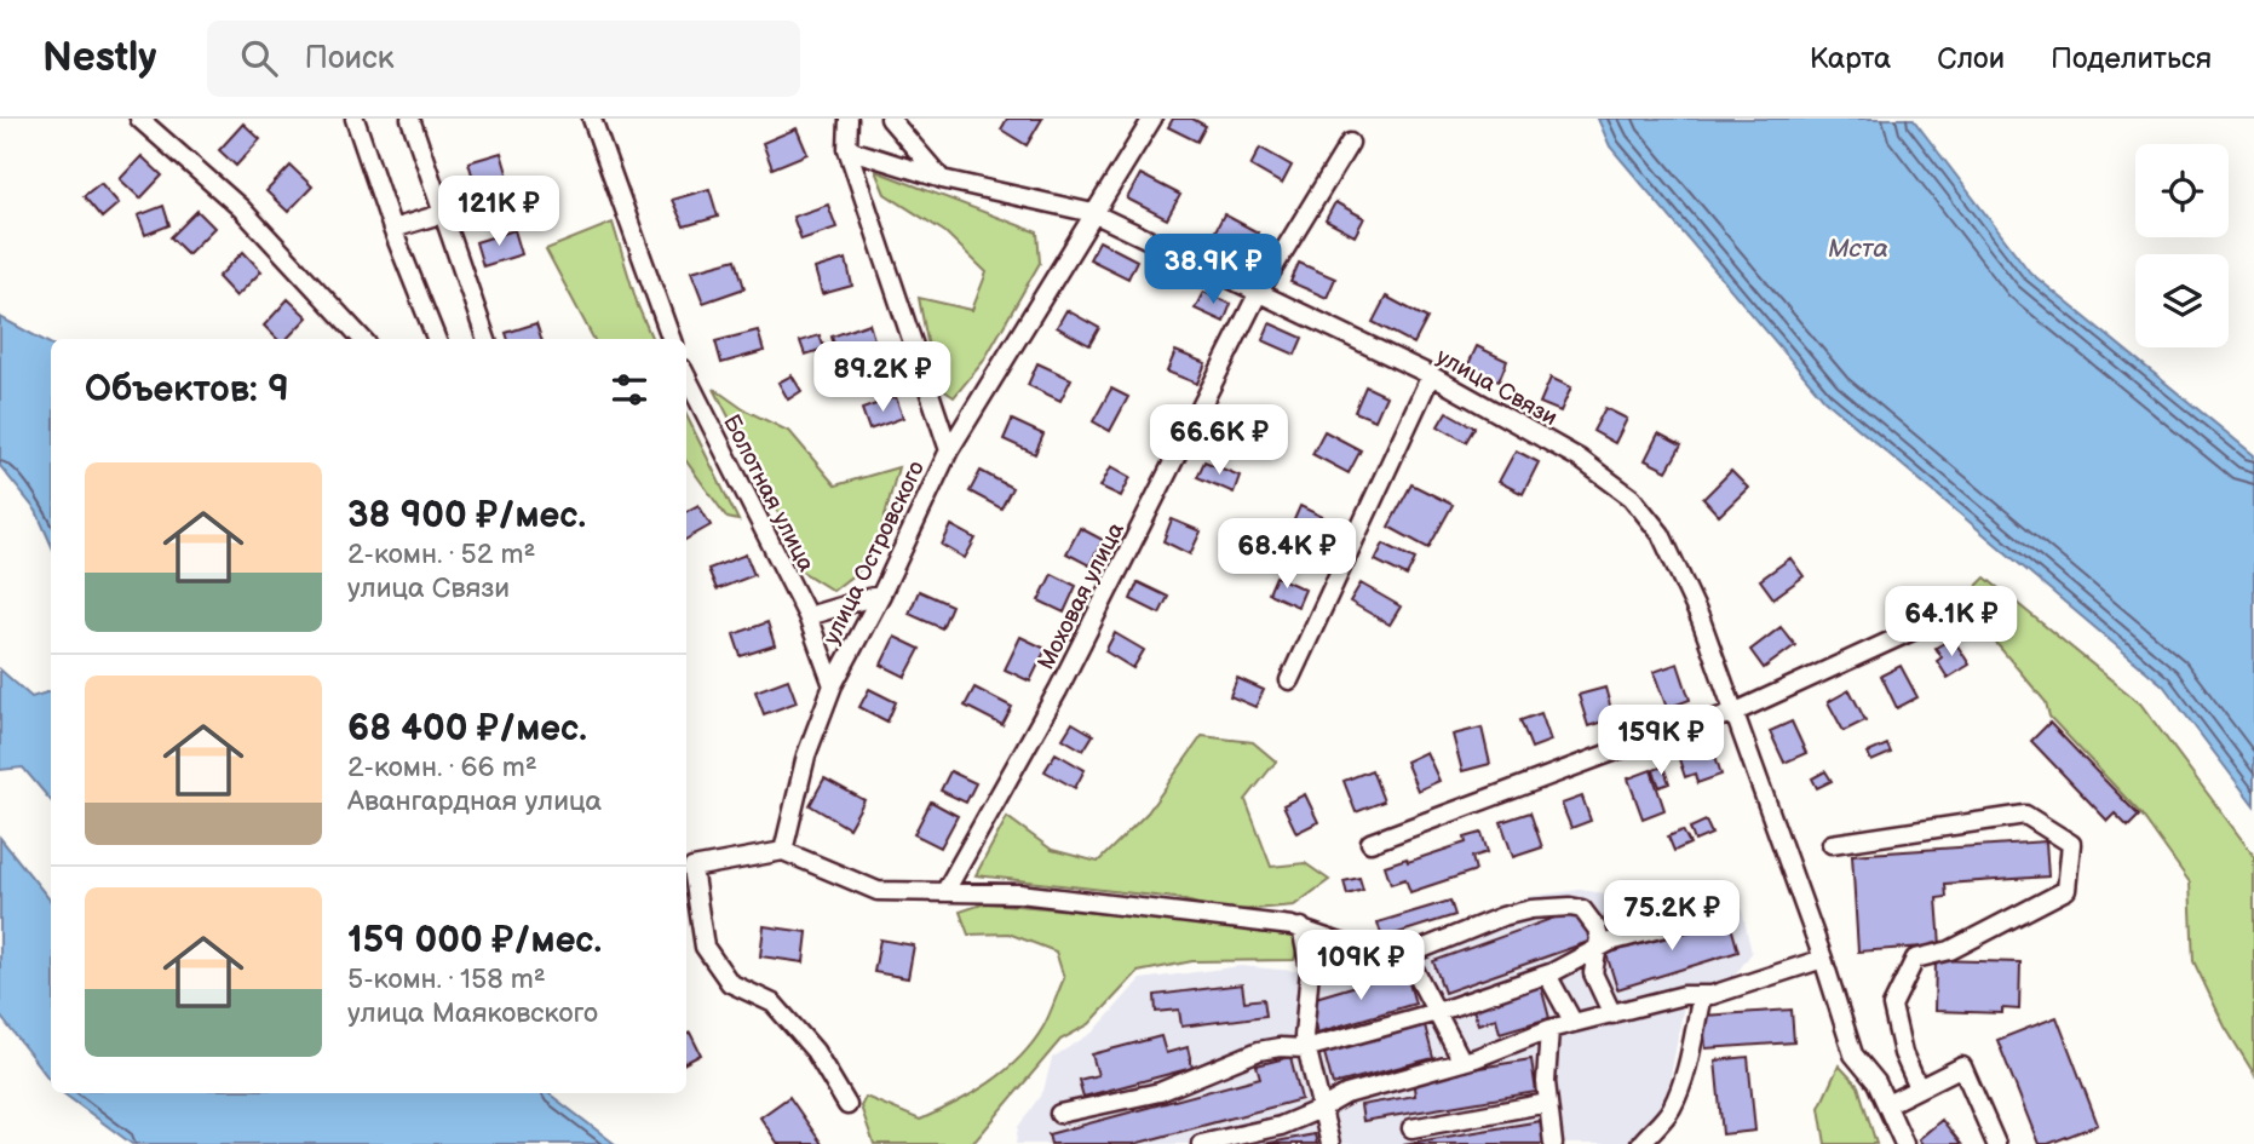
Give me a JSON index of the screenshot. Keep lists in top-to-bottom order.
{
  "streets": {
    "street": [
      "улица Связи",
      "Болотная улица",
      "улица Островского",
      "Моховая улица"
    ]
  },
  "crossings": [
    ["улица Связи", "улица Островского"],
    ["улица Связи", "Моховая улица"],
    ["Болотная улица", "улица Островского"]
  ],
  "water": ["Мста"],
  "page": {
    "header": "Nestly",
    "search": "Поиск",
    "nav": ["Карта", "Слои", "Поделиться"],
    "price": [
      "121K ₽",
      "38.9K ₽",
      "89.2K ₽",
      "66.6K ₽",
      "68.4K ₽",
      "64.1K ₽",
      "159K ₽",
      "75.2K ₽",
      "109K ₽"
    ],
    "heading": "Объектов: 9",
    "list": [
      {
        "name": "38 900 ₽/мес.",
        "note": "2-комн. · 52 m² · улица Связи"
      },
      {
        "name": "68 400 ₽/мес.",
        "note": "2-комн. · 66 m² · Авангардная улица"
      },
      {
        "name": "159 000 ₽/мес.",
        "note": "5-комн. · 158 m² · улица Маяковского"
      }
    ]
  }
}
